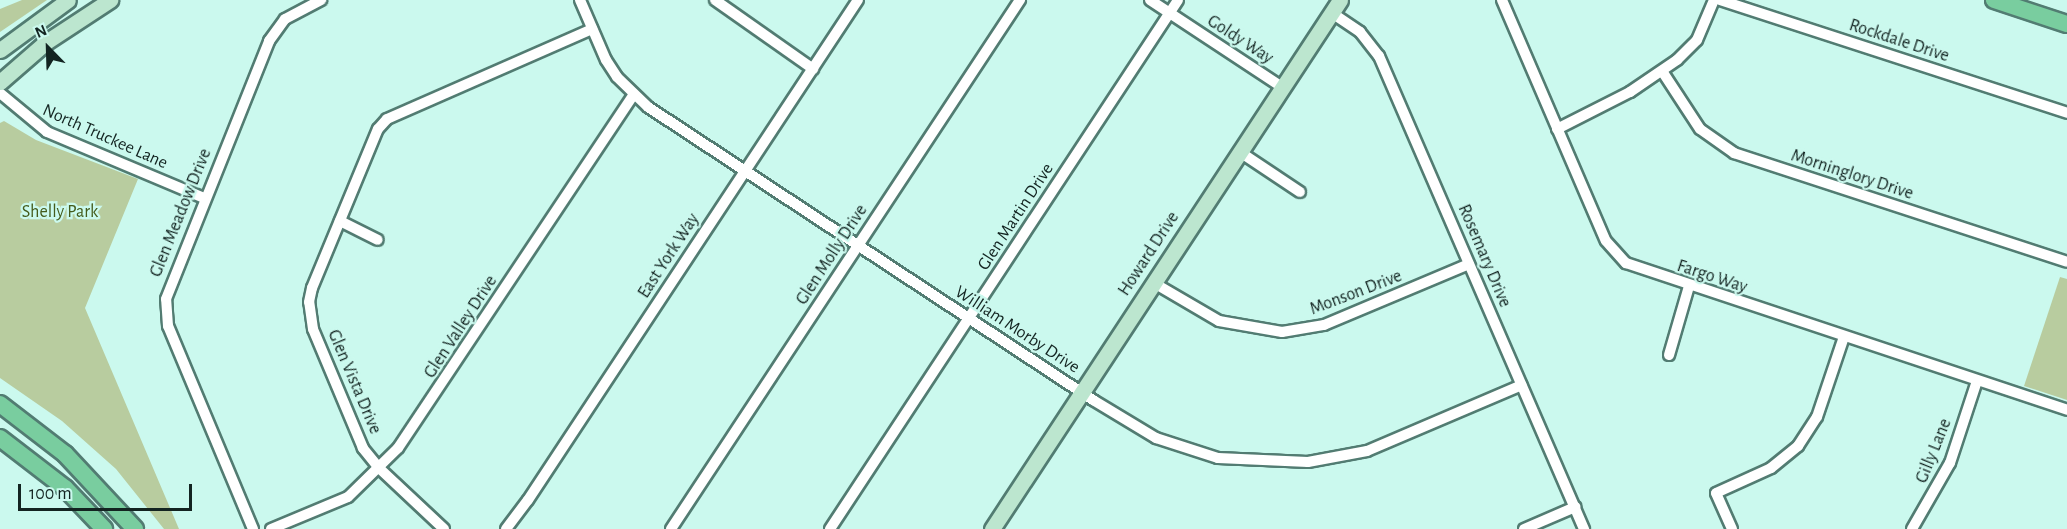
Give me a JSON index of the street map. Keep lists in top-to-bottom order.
{
  "streets": {
    "street": [
      "Goldy Way",
      "Rockdale Drive",
      "North Truckee Lane",
      "Morninglory Drive",
      "Glen Meadow Drive",
      "Glen Martin Drive",
      "Howard Drive",
      "Glen Molly Drive",
      "East York Way",
      "Rosemary Drive",
      "Fargo Way",
      "Monson Drive",
      "Glen Valley Drive",
      "William Morby Drive",
      "Glen Vista Drive",
      "Gilly Lane"
    ]
  },
  "crossings": [
    ["Goldy Way", "Glen Martin Drive"],
    ["Goldy Way", "Howard Drive"],
    ["North Truckee Lane", "Glen Meadow Drive"],
    ["Glen Martin Drive", "William Morby Drive"],
    ["Howard Drive", "Rosemary Drive"],
    ["Howard Drive", "Monson Drive"],
    ["Howard Drive", "William Morby Drive"],
    ["Glen Molly Drive", "William Morby Drive"],
    ["East York Way", "William Morby Drive"],
    ["Rosemary Drive", "Monson Drive"],
    ["Rosemary Drive", "William Morby Drive"],
    ["Fargo Way", "Gilly Lane"],
    ["Glen Valley Drive", "William Morby Drive"],
    ["Glen Valley Drive", "Glen Vista Drive"],
    ["William Morby Drive", "Glen Vista Drive"]
  ],
  "parks": ["Shelly Park"],
  "scale_bar": "100 m",
  "north": "top left"
}
